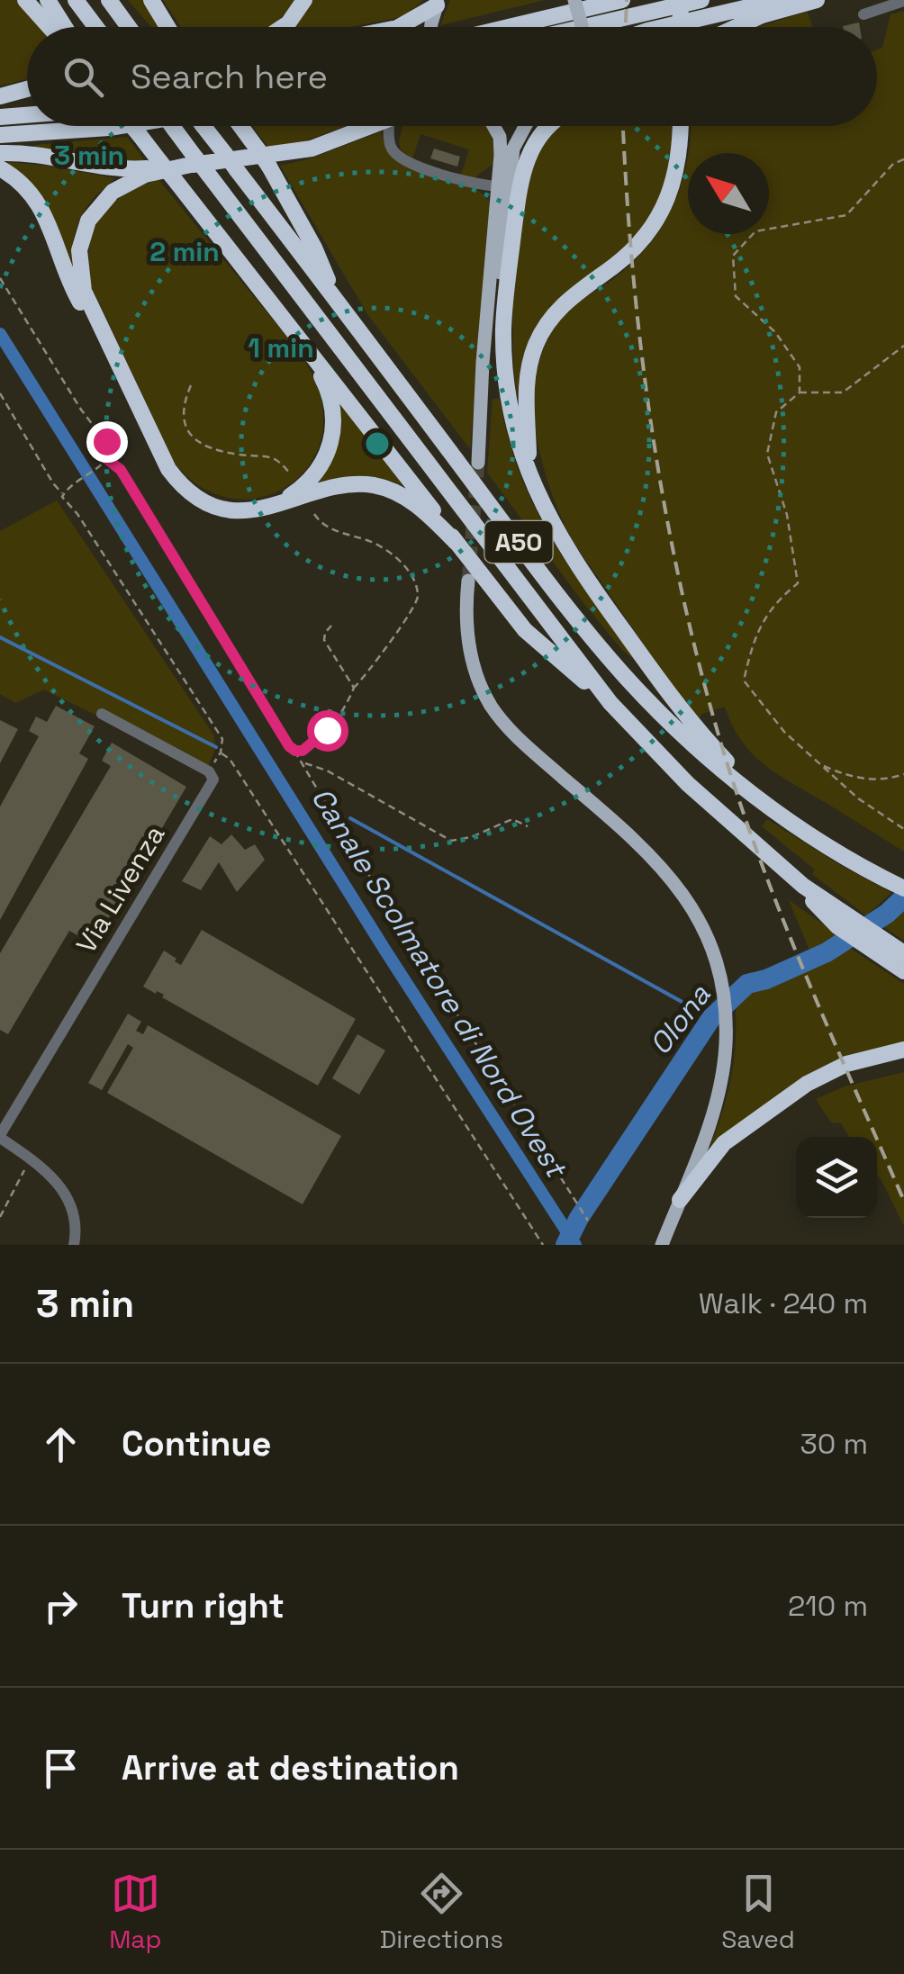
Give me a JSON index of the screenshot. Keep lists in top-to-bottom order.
{
  "streets": {
    "highway": ["A50"],
    "street": ["Via Livenza"]
  },
  "water": ["Canale Scolmatore di Nord Ovest", "Olona"],
  "north": "top left",
  "page": {
    "search": "Search here",
    "heading": ["3 min", "Walk · 240 m"],
    "list": [
      ["Continue", "30 m"],
      ["Turn right", "210 m"],
      "Arrive at destination"
    ],
    "nav": ["Map", "Directions", "Saved"]
  },
  "rings": ["3 min", "2 min", "1 min"]
}
